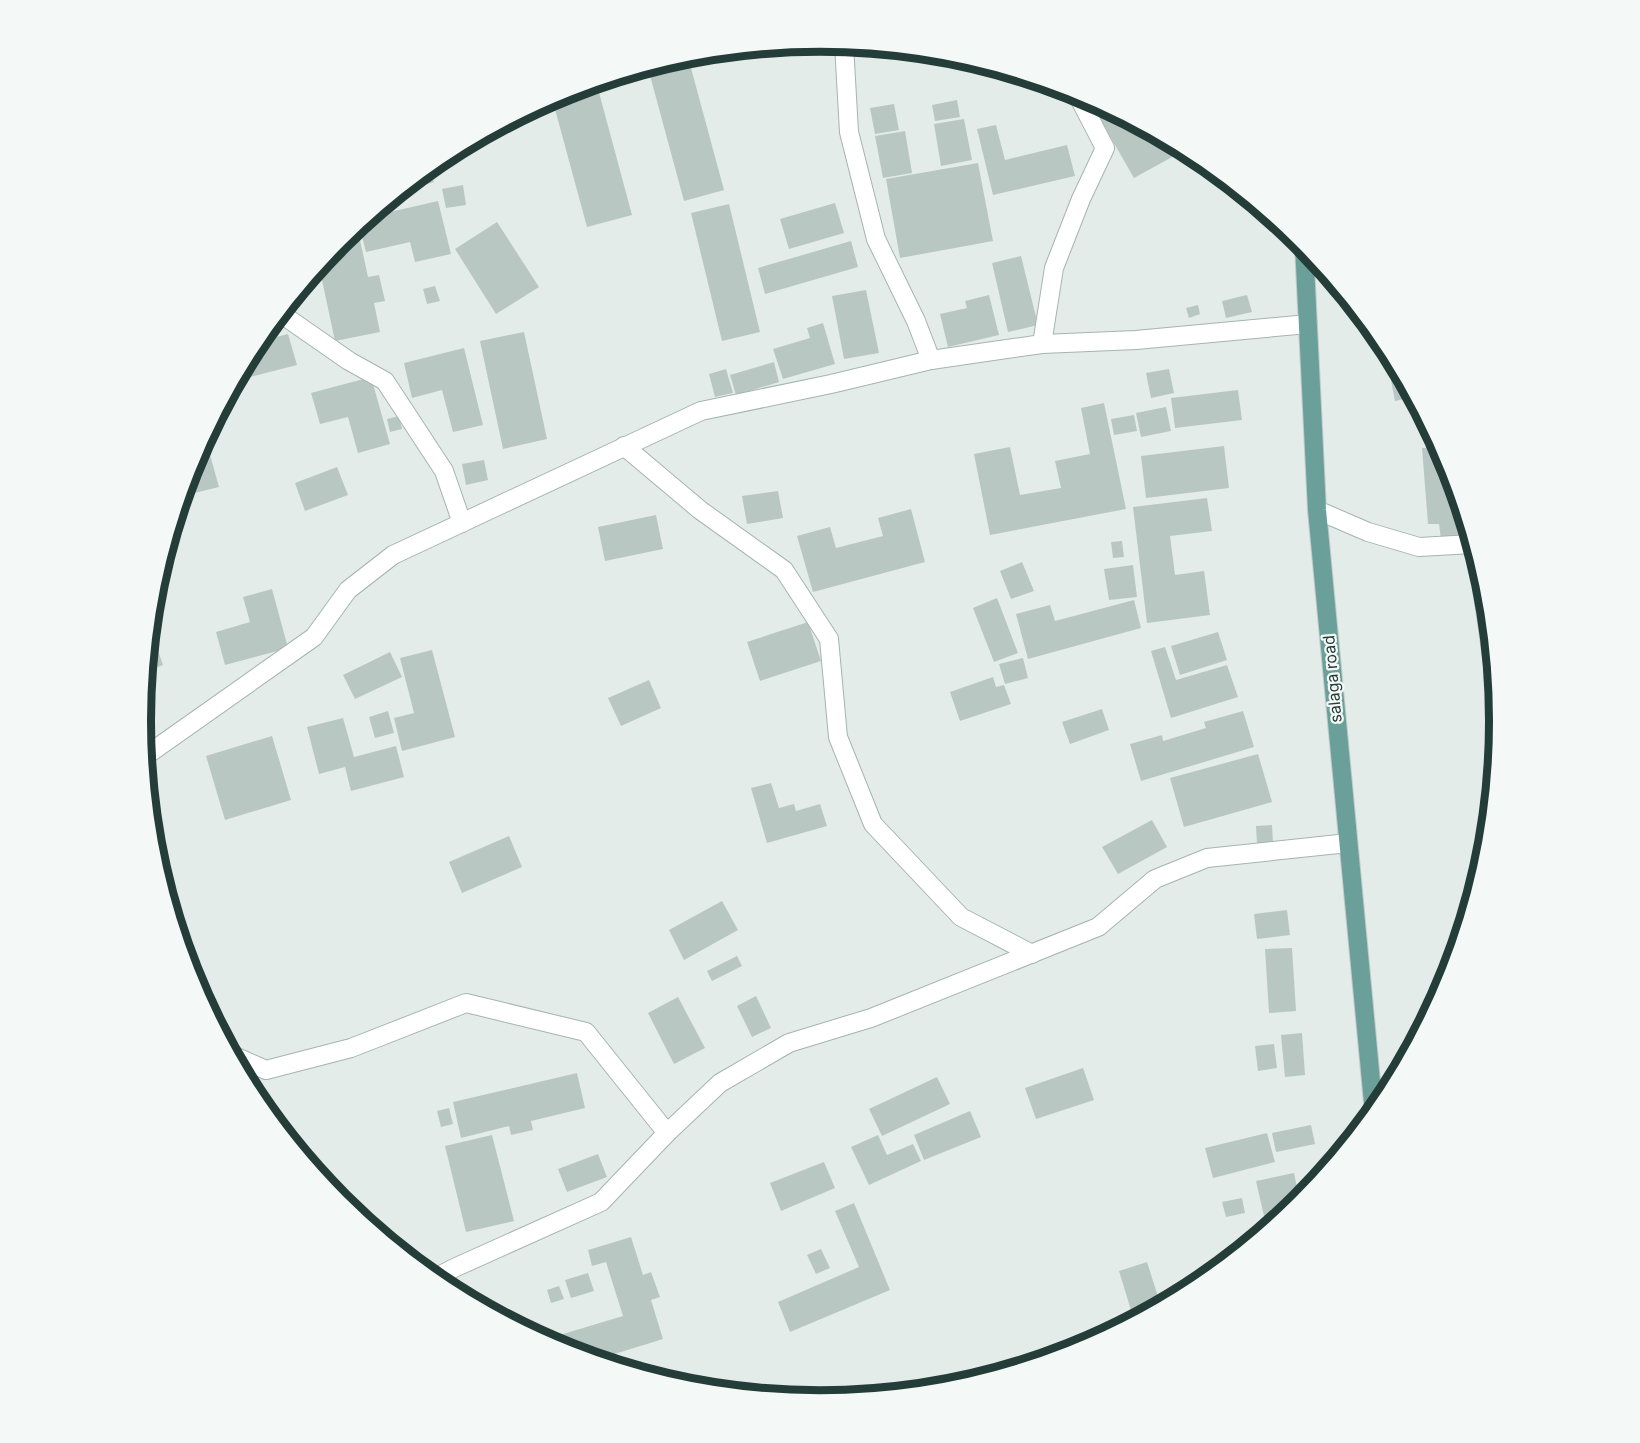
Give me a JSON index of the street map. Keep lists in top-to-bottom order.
{
  "streets": {
    "main road": ["salaga road"]
  }
}
